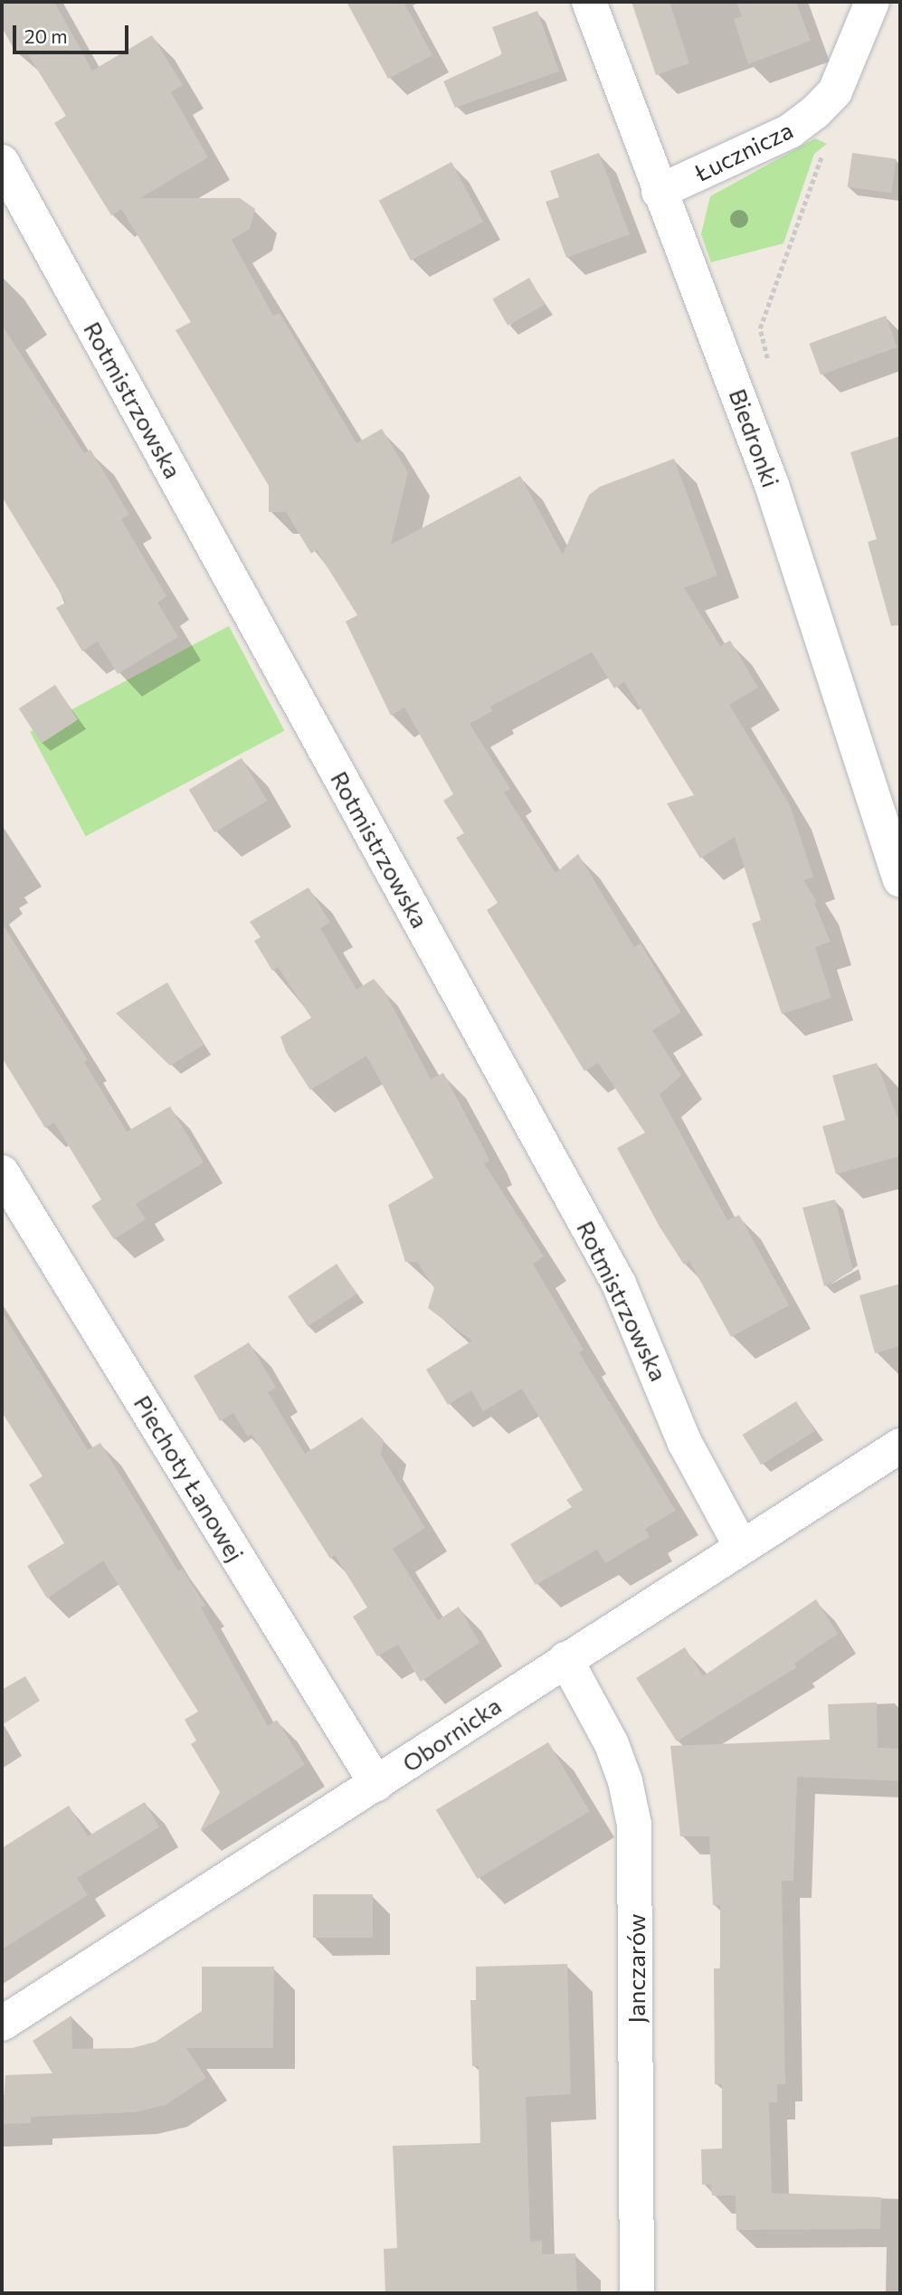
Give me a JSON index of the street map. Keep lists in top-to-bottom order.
{
  "streets": {
    "street": [
      "Łucznicza",
      "Rotmistrzowska",
      "Biedronki",
      "Piechoty Łanowej",
      "Obornicka",
      "Janczarów"
    ]
  },
  "crossings": [
    ["Łucznicza", "Biedronki"],
    ["Rotmistrzowska", "Obornicka"],
    ["Piechoty Łanowej", "Obornicka"],
    ["Obornicka", "Janczarów"]
  ],
  "scale_bar": "20 m"
}
